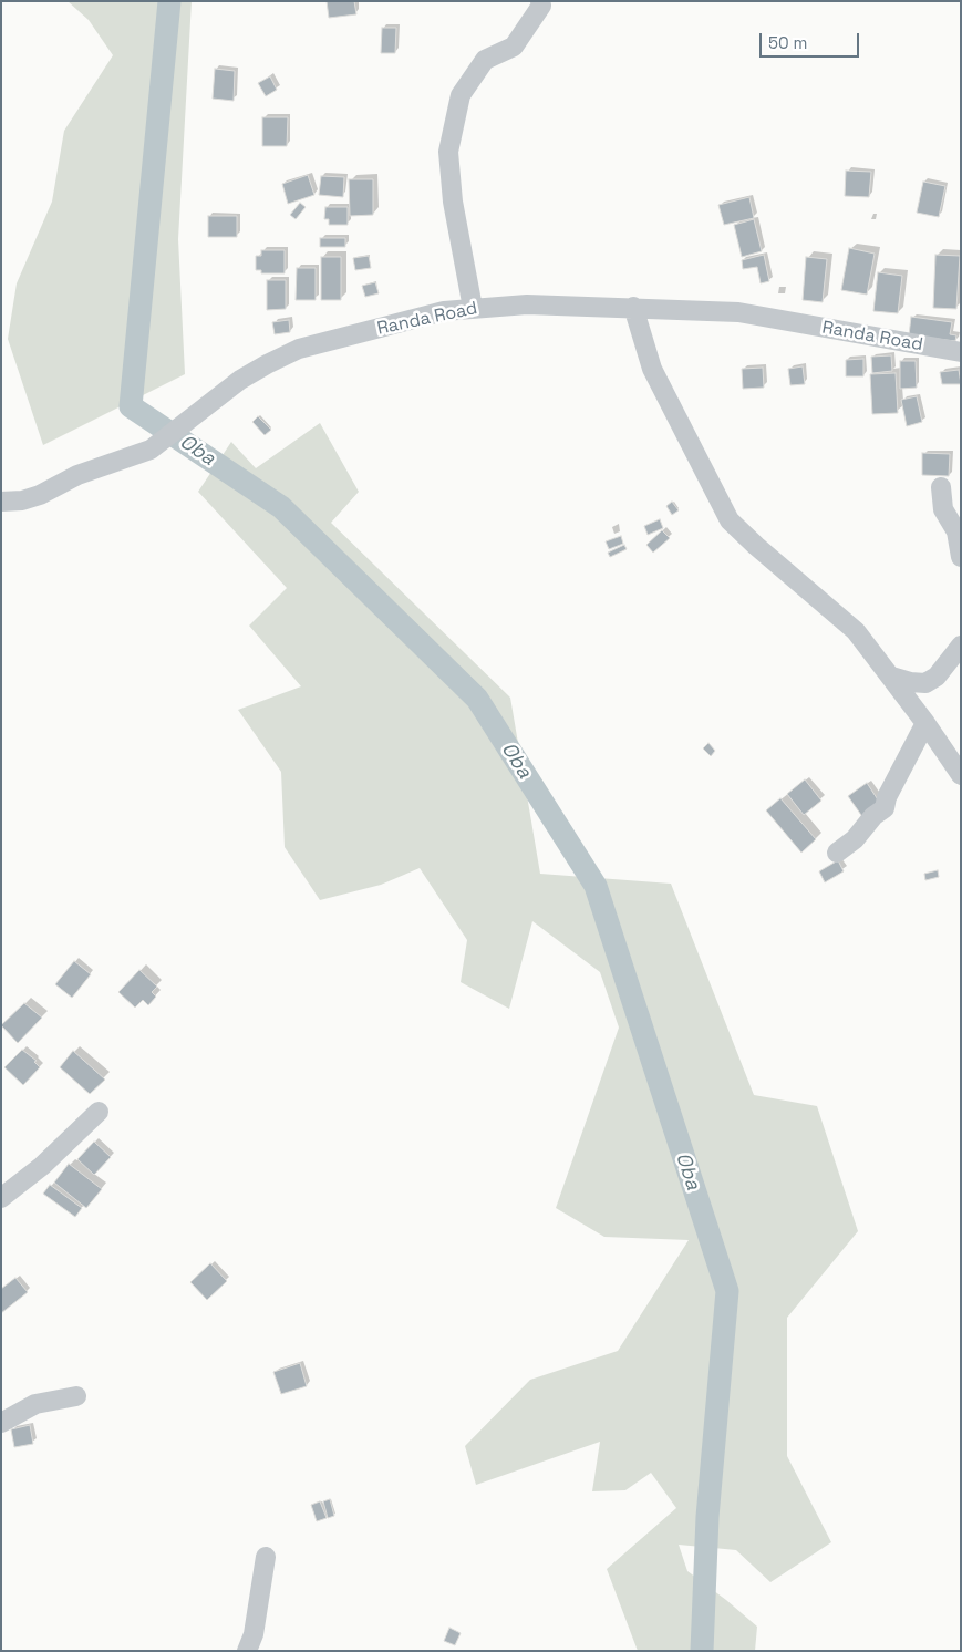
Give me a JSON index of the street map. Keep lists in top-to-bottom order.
{
  "streets": {
    "street": ["Randa Road"]
  },
  "water": ["Oba"],
  "scale_bar": "50 m"
}
